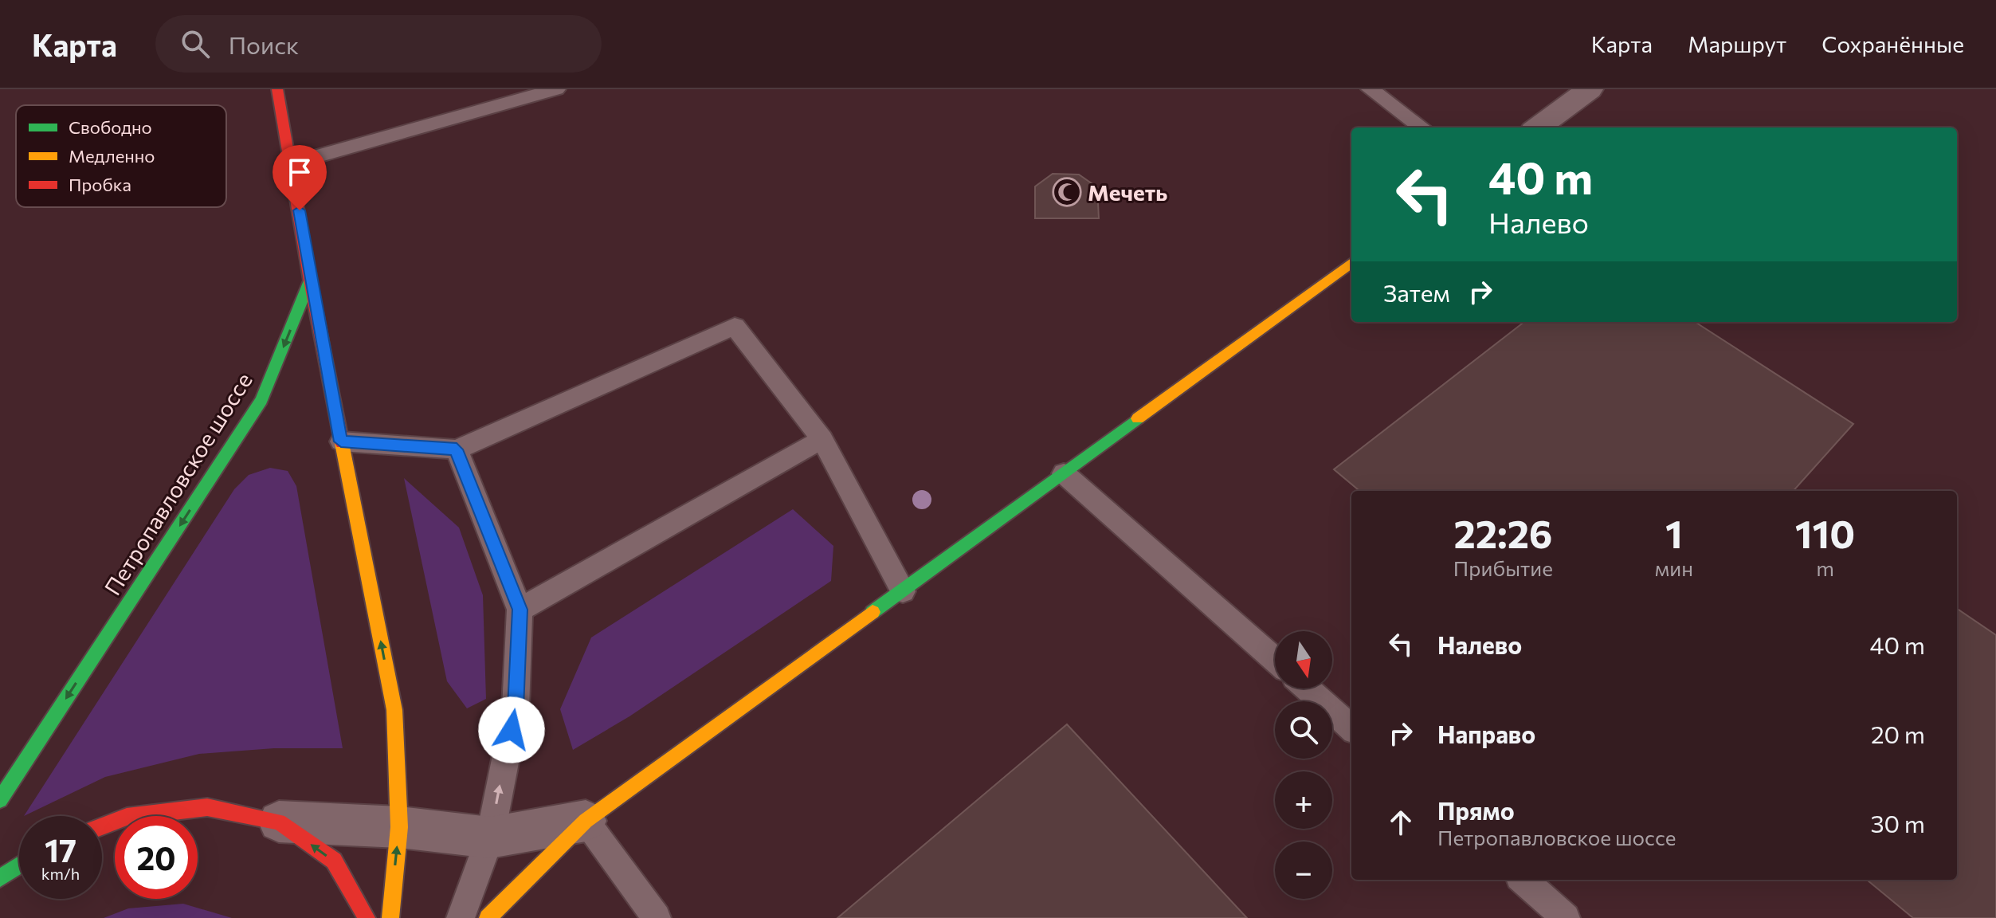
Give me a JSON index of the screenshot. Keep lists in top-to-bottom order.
{
  "streets": {
    "main road": ["Петропавловское шоссе"]
  },
  "one_way": ["Петропавловское шоссе"],
  "places": {
    "mosque": ["Мечеть"]
  },
  "legend": ["Свободно", "Медленно", "Пробка"],
  "north": "bottom",
  "page": {
    "header": "Карта",
    "search": "Поиск",
    "nav": ["Карта", "Маршрут", "Сохранённые"],
    "turn": ["40 m", "Налево"],
    "then": "Затем",
    "eta": [
      "22:26",
      "Прибытие",
      "1",
      "мин",
      "110",
      "m"
    ],
    "list": [
      {
        "name": "Налево",
        "value": "40 m"
      },
      {
        "name": "Направо",
        "value": "20 m"
      },
      {
        "name": "Прямо",
        "note": "Петропавловское шоссе",
        "value": "30 m"
      }
    ],
    "map_buttons": ["+", "−"],
    "speed": "17 km/h",
    "limit": "20"
  }
}
